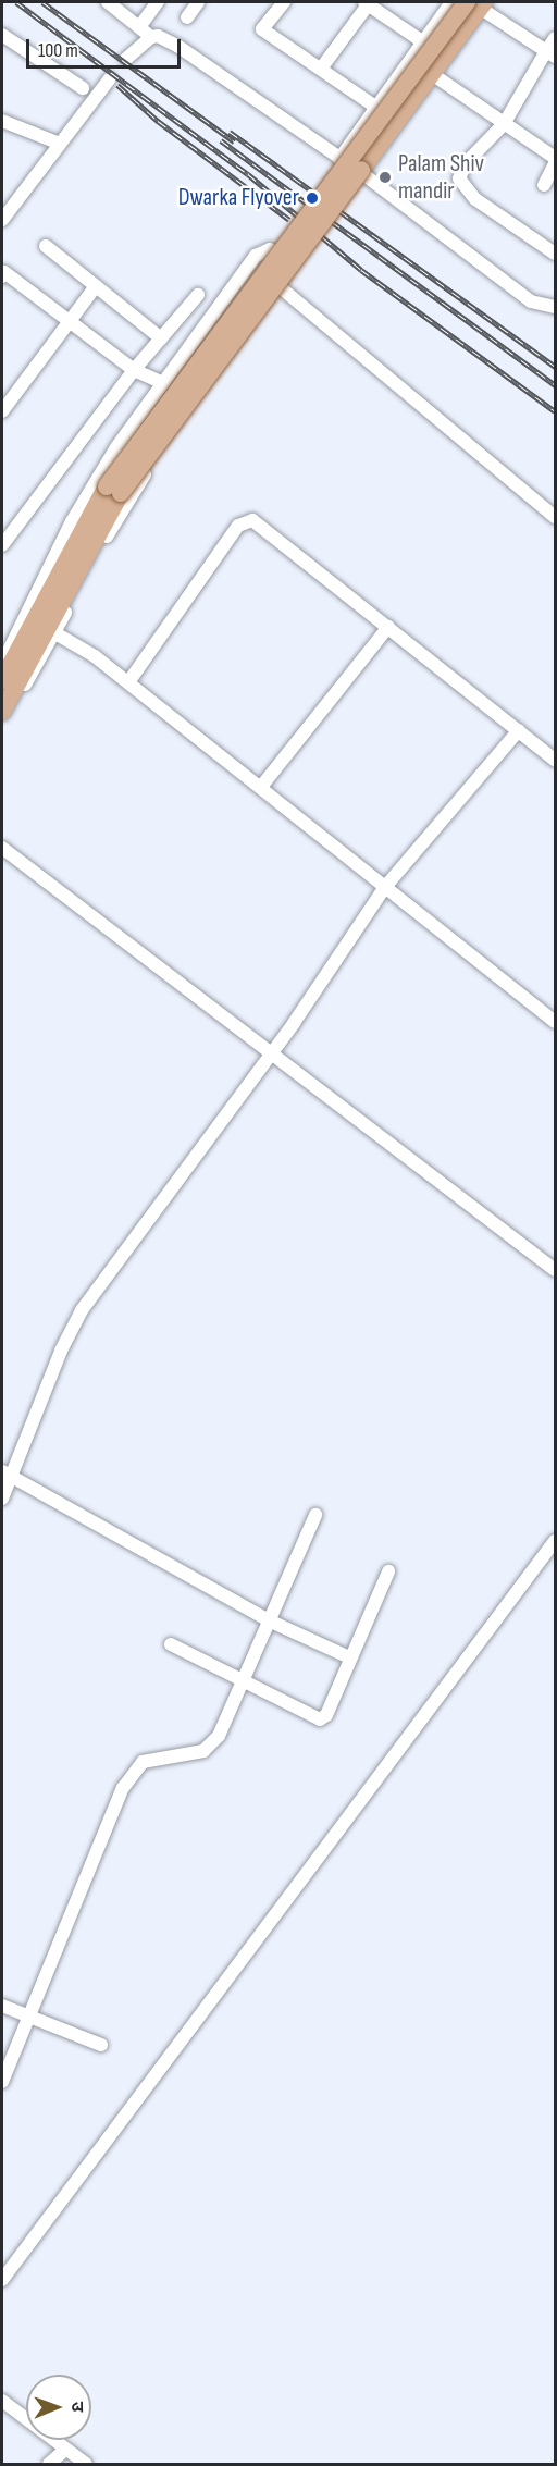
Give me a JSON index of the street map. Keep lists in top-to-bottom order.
{
  "places": ["Palam Shiv mandir", "Dwarka Flyover"],
  "scale_bar": "100 m",
  "north": "right"
}
